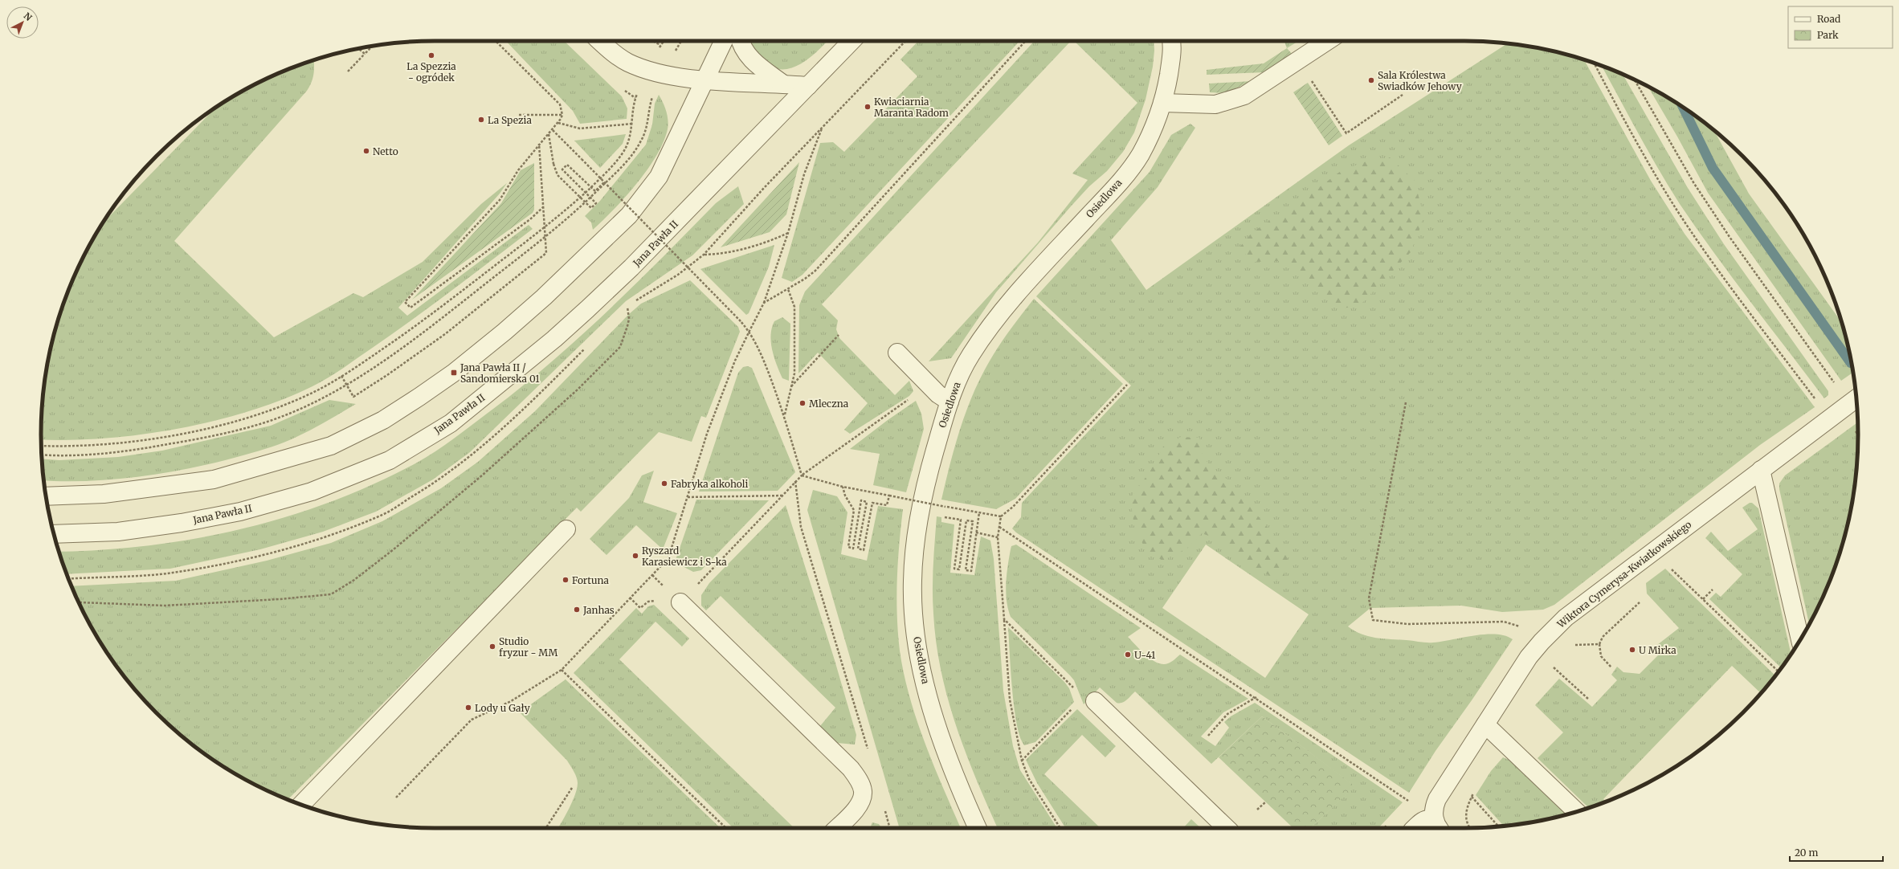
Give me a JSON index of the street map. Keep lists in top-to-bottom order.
{
  "streets": {
    "street": ["Osiedlowa", "Jana Pawła II", "Wiktora Cymerysa-Kwiatkowskiego"]
  },
  "places": {
    "other": [
      "La Spezzia - ogródek",
      "Sala Królestwa Swiadków Jehowy",
      "Kwiaciarnia Maranta Radom",
      "La Spezia",
      "Netto",
      "Mleczna",
      "Fabryka alkoholi",
      "Ryszard Karasiewicz i S-ka",
      "Fortuna",
      "Janhas",
      "Studio fryzur - MM",
      "U Mirka",
      "U-41",
      "Lody u Gały"
    ],
    "transit": ["Jana Pawła II / Sandomierska 01"]
  },
  "legend": ["Road", "Park"],
  "scale_bar": "20 m",
  "north": "top right"
}
